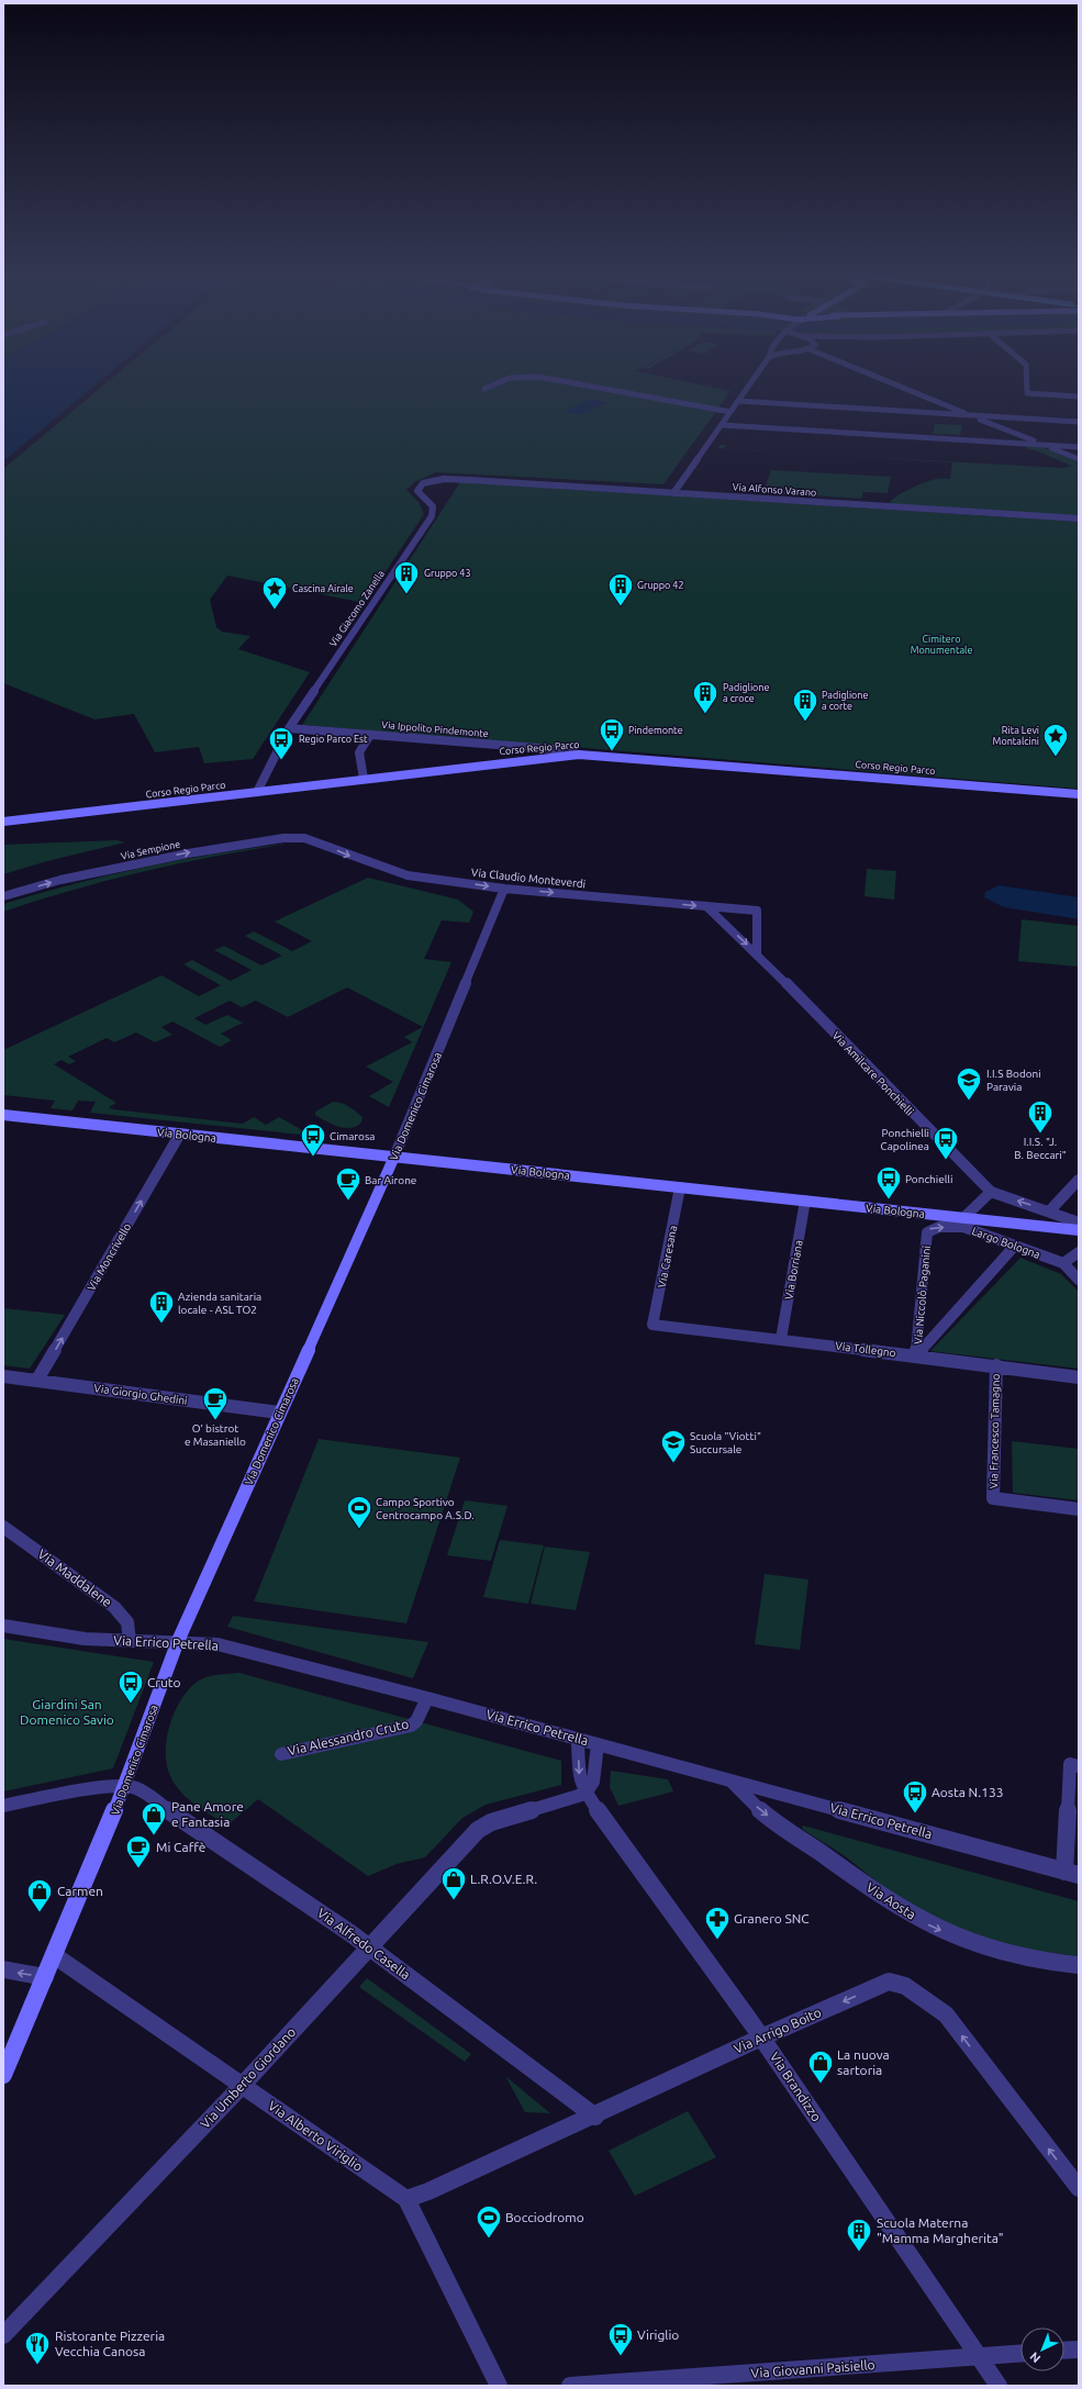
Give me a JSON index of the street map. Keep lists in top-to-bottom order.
{
  "streets": {
    "street": [
      "Via Alfonso Varano",
      "Via Giacomo Zanella",
      "Via Ippolito Pindemonte",
      "Corso Regio Parco",
      "Via Sempione",
      "Via Claudio Monteverdi",
      "Via Amilcare Ponchielli",
      "Via Domenico Cimarosa",
      "Via Bologna",
      "Largo Bologna",
      "Via Moncrivello",
      "Via Caresana",
      "Via Borriana",
      "Via Niccolò Paganini",
      "Via Tollegno",
      "Via Giorgio Ghedini",
      "Via Francesco Tamagno",
      "Via Maddalene",
      "Via Errico Petrella",
      "Via Alessandro Cruto",
      "Via Aosta",
      "Via Alfredo Casella",
      "Via Arrigo Boito",
      "Via Umberto Giordano",
      "Via Brandizzo",
      "Via Alberto Viriglio",
      "Via Giovanni Paisiello"
    ]
  },
  "crossings": [
    ["Via Alfonso Varano", "Via Giacomo Zanella"],
    ["Via Giacomo Zanella", "Via Ippolito Pindemonte"],
    ["Via Giacomo Zanella", "Corso Regio Parco"],
    ["Via Ippolito Pindemonte", "Corso Regio Parco"],
    ["Via Sempione", "Via Claudio Monteverdi"],
    ["Via Claudio Monteverdi", "Via Amilcare Ponchielli"],
    ["Via Claudio Monteverdi", "Via Domenico Cimarosa"],
    ["Via Amilcare Ponchielli", "Largo Bologna"],
    ["Via Domenico Cimarosa", "Via Bologna"],
    ["Via Domenico Cimarosa", "Via Giorgio Ghedini"],
    ["Via Domenico Cimarosa", "Via Errico Petrella"],
    ["Via Domenico Cimarosa", "Via Alfredo Casella"],
    ["Via Domenico Cimarosa", "Via Alberto Viriglio"],
    ["Via Bologna", "Largo Bologna"],
    ["Via Bologna", "Via Moncrivello"],
    ["Via Bologna", "Via Caresana"],
    ["Via Bologna", "Via Borriana"],
    ["Via Bologna", "Via Niccolò Paganini"],
    ["Largo Bologna", "Via Niccolò Paganini"],
    ["Via Moncrivello", "Via Giorgio Ghedini"],
    ["Via Caresana", "Via Tollegno"],
    ["Via Borriana", "Via Tollegno"],
    ["Via Niccolò Paganini", "Via Tollegno"],
    ["Via Tollegno", "Via Francesco Tamagno"],
    ["Via Maddalene", "Via Errico Petrella"],
    ["Via Errico Petrella", "Via Alessandro Cruto"],
    ["Via Errico Petrella", "Via Aosta"],
    ["Via Errico Petrella", "Via Brandizzo"],
    ["Via Alfredo Casella", "Via Arrigo Boito"],
    ["Via Alfredo Casella", "Via Umberto Giordano"],
    ["Via Arrigo Boito", "Via Brandizzo"],
    ["Via Arrigo Boito", "Via Alberto Viriglio"],
    ["Via Umberto Giordano", "Via Brandizzo"],
    ["Via Umberto Giordano", "Via Alberto Viriglio"],
    ["Via Brandizzo", "Via Giovanni Paisiello"]
  ],
  "one_way": [
    "Via Sempione",
    "Via Claudio Monteverdi",
    "Via Moncrivello",
    "Via Aosta",
    "Via Arrigo Boito"
  ],
  "parks": ["Cimitero Monumentale", "Giardini San Domenico Savio"],
  "places": {
    "building": [
      "Gruppo 43",
      "Gruppo 42",
      "Padiglione a croce",
      "Padiglione a corte",
      "I.I.S. \"J. B. Beccari\"",
      "Azienda sanitaria locale - ASL TO2",
      "Scuola Materna \"Mamma Margherita\""
    ],
    "place": ["Cascina Airale", "Rita Levi Montalcini"],
    "bus stop": [
      "Pindemonte",
      "Regio Parco Est",
      "Cimarosa",
      "Ponchielli Capolinea",
      "Ponchielli",
      "Cruto",
      "Aosta N.133",
      "Viriglio"
    ],
    "school or university": ["I.I.S Bodoni Paravia", "Scuola \"Viotti\" Succursale"],
    "cafe": ["Bar Airone", "O' bistrot e Masaniello", "Mi Caffè"],
    "sports": ["Campo Sportivo Centrocampo A.S.D.", "Bocciodromo"],
    "shop": [
      "Pane Amore e Fantasia",
      "L.R.O.V.E.R.",
      "Carmen",
      "La nuova sartoria"
    ],
    "pharmacy": ["Granero SNC"],
    "restaurant": ["Ristorante Pizzeria Vecchia Canosa"]
  },
  "north": "bottom left"
}
